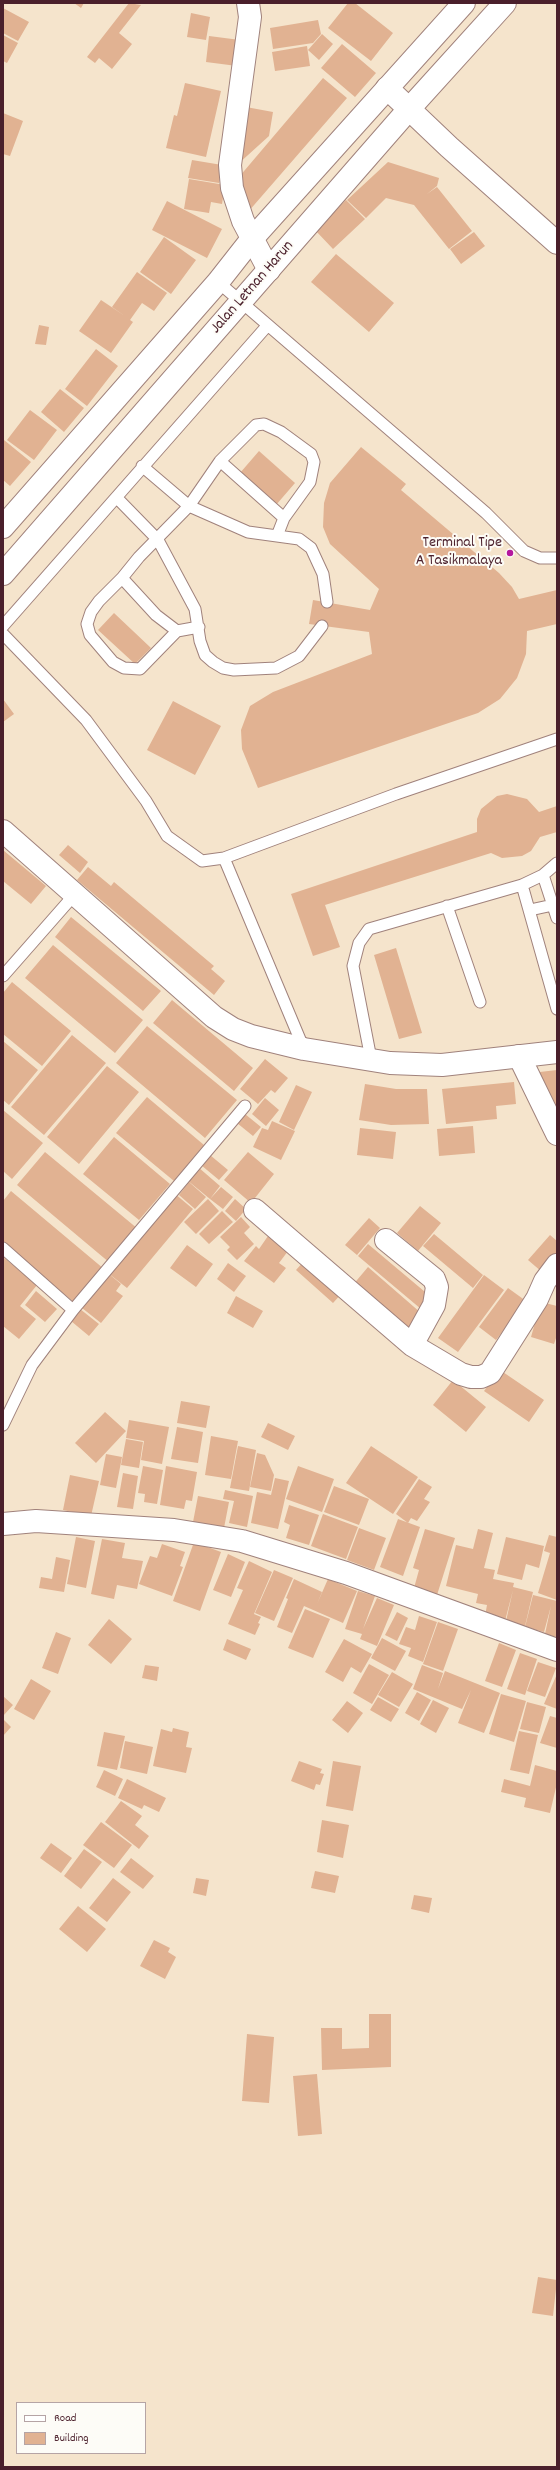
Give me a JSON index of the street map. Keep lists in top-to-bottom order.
{
  "streets": {
    "street": ["Jalan Letnan Harun"]
  },
  "places": ["Terminal Tipe A Tasikmalaya"],
  "legend": ["Road", "Building"]
}
